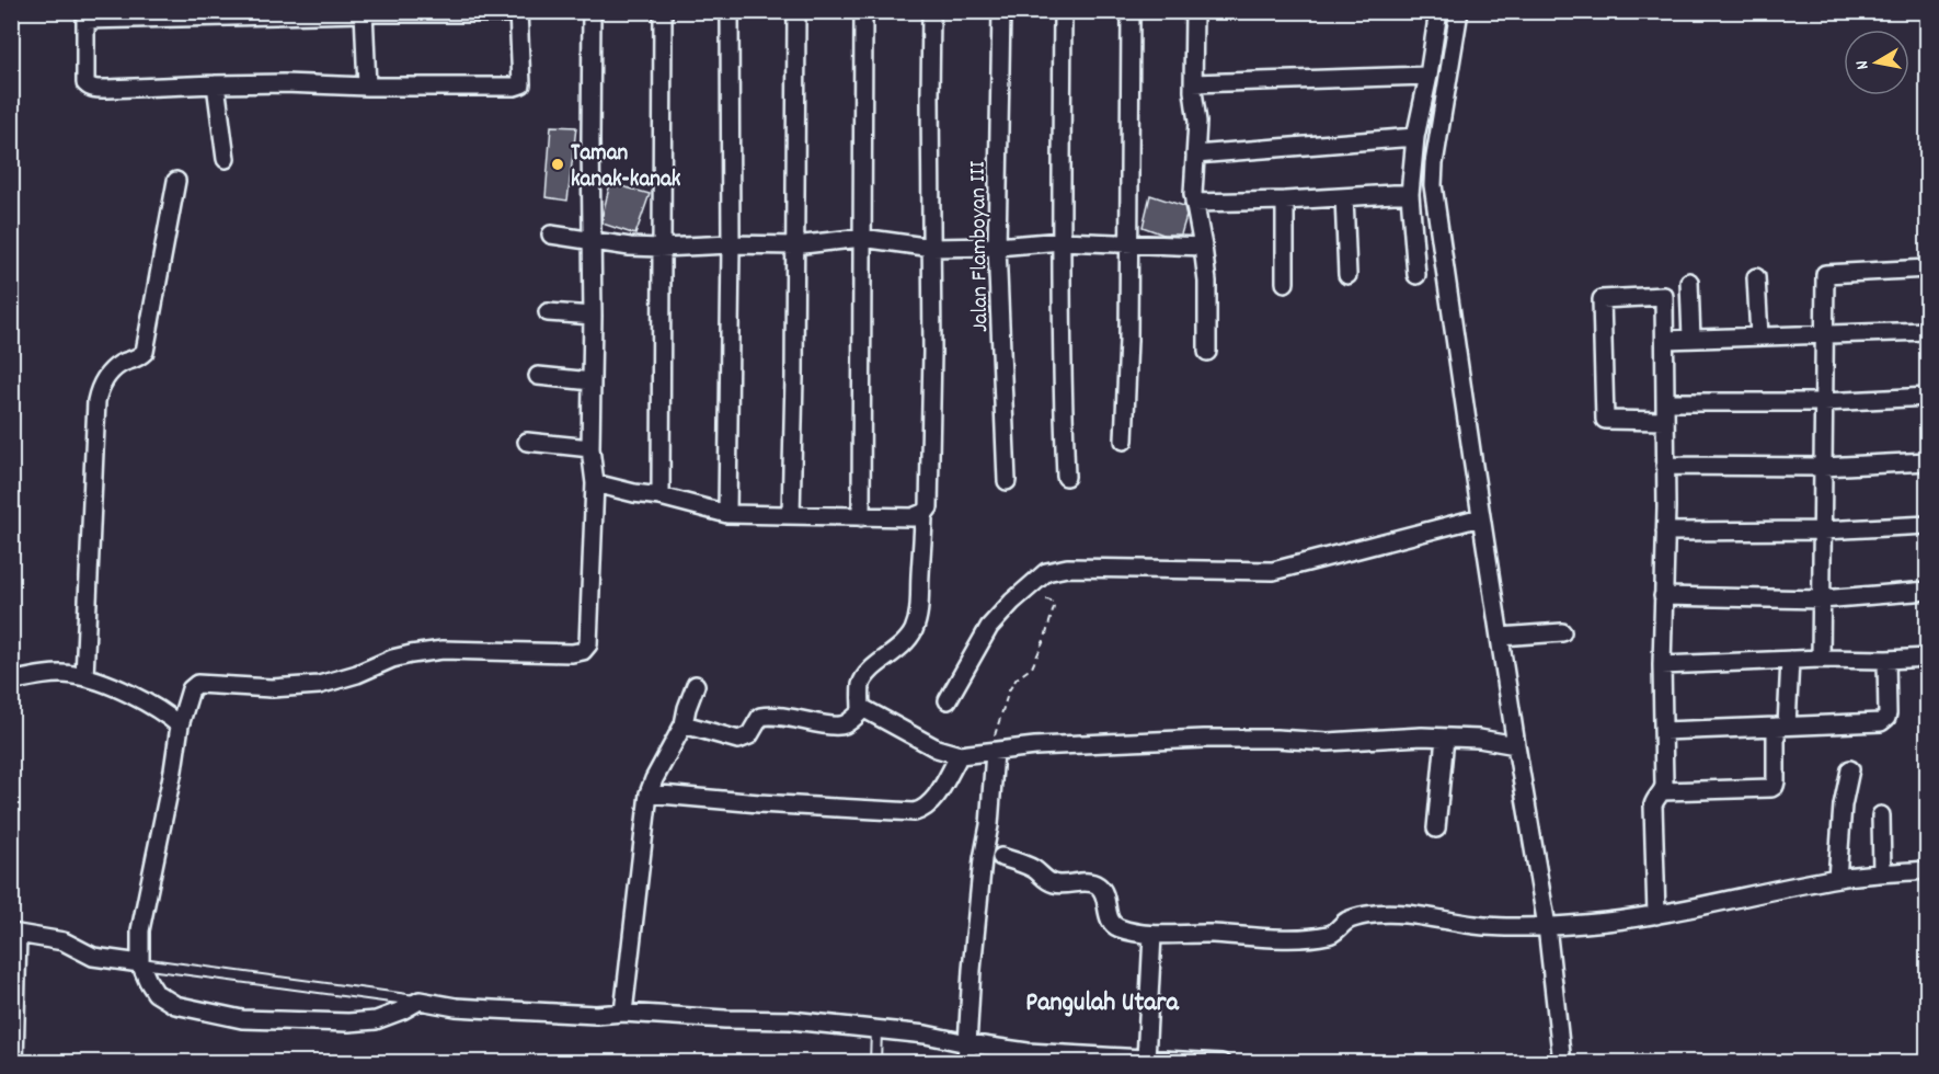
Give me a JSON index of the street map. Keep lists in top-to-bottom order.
{
  "streets": {
    "street": ["Jalan Flamboyan III"]
  },
  "districts": ["Pangulah Utara"],
  "places": ["Taman kanak-kanak"],
  "north": "left"
}
